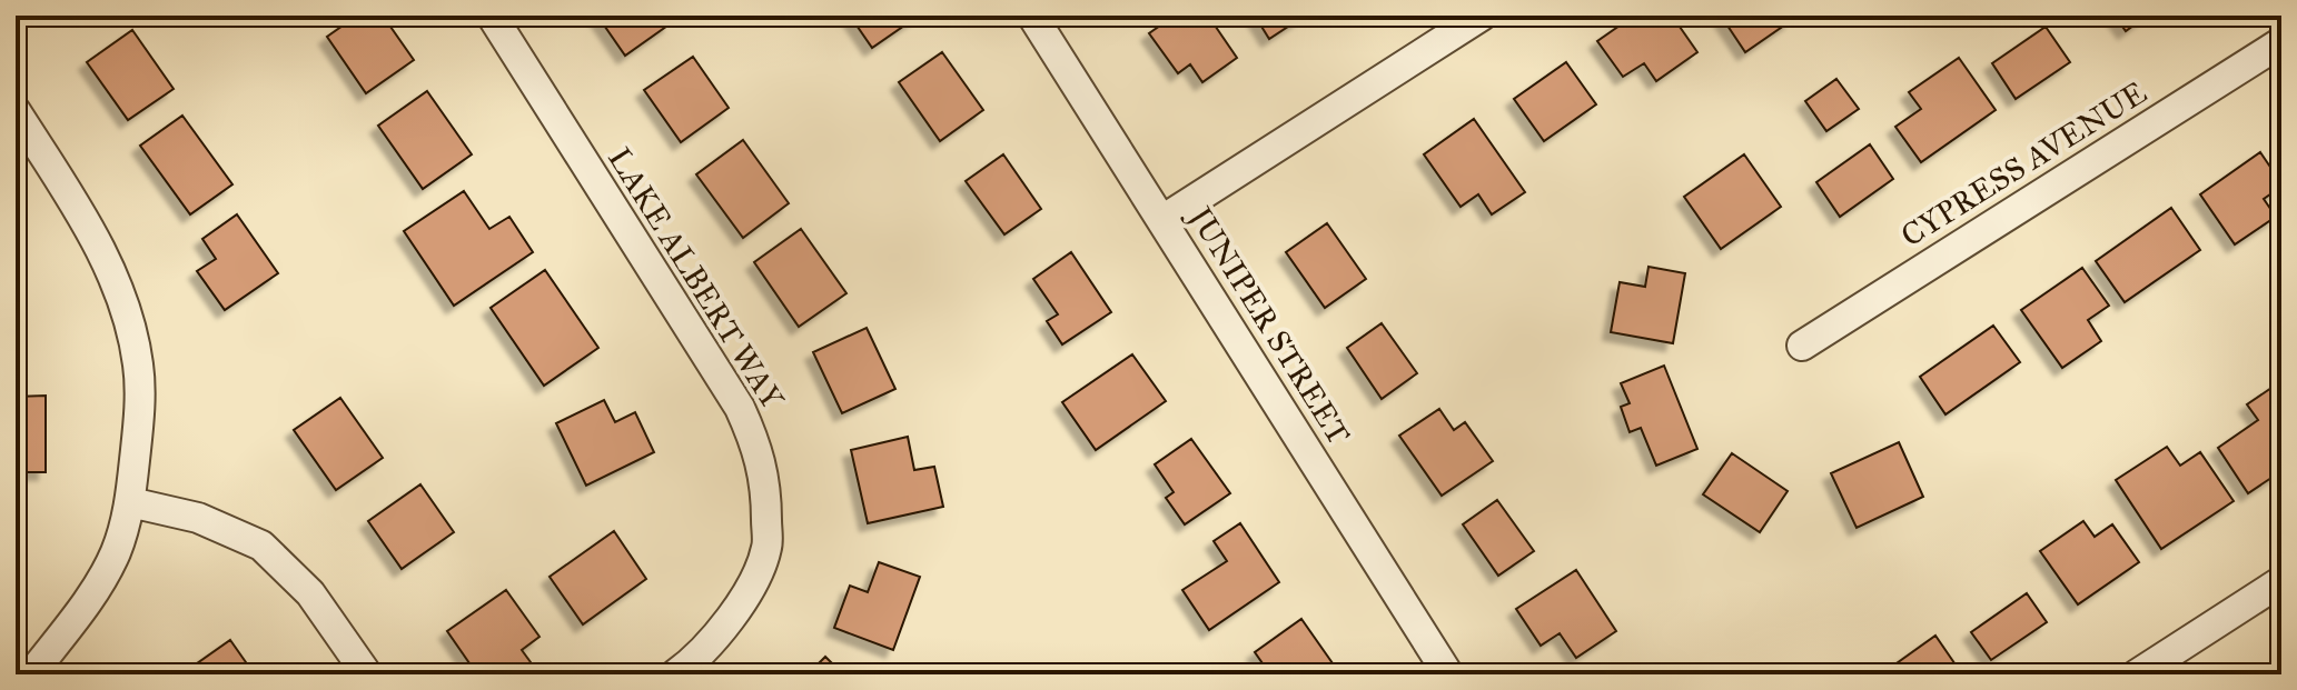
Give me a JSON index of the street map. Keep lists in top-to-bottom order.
{
  "streets": {
    "street": ["CYPRESS AVENUE", "LAKE ALBERT WAY", "JUNIPER STREET"]
  }
}
